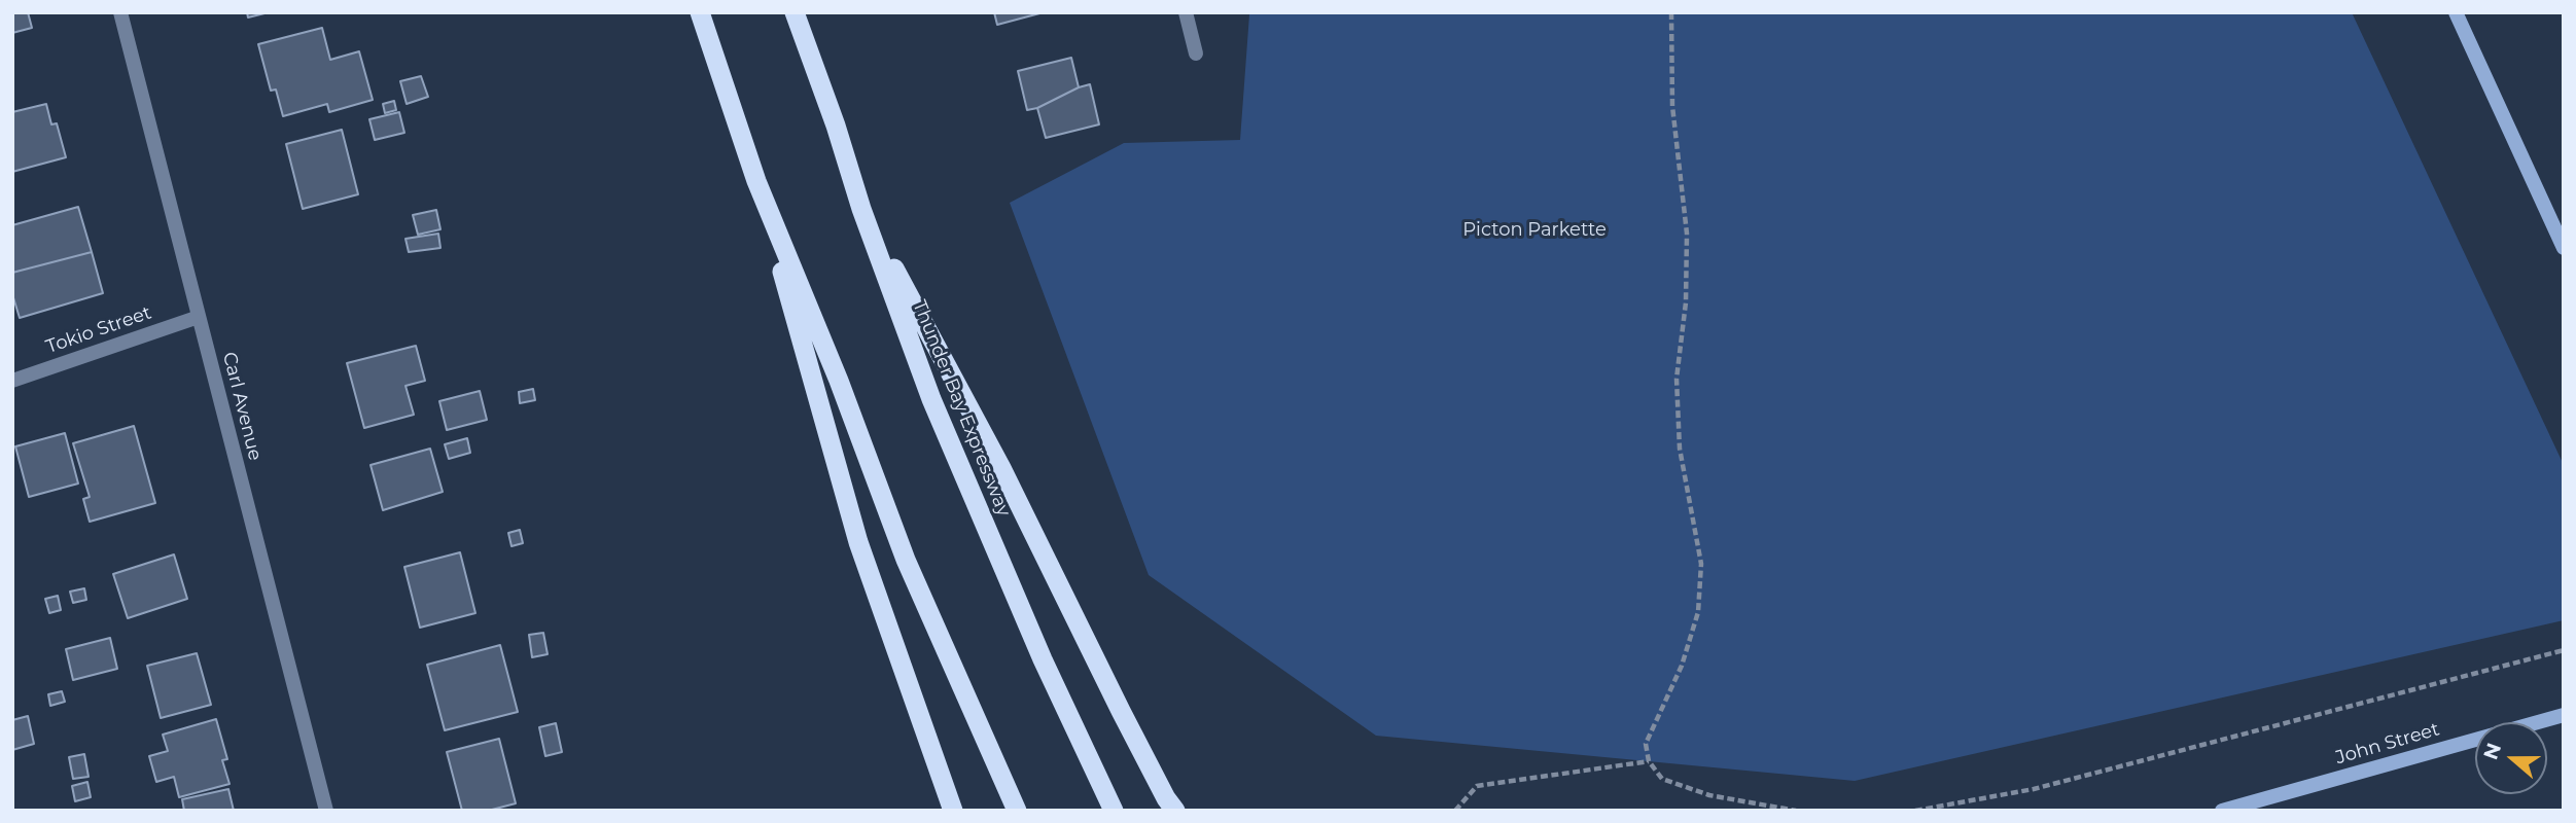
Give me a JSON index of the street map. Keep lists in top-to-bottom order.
{
  "streets": {
    "highway": ["Thunder Bay Expressway"],
    "main road": ["John Street"],
    "street": ["Tokio Street", "Carl Avenue"]
  },
  "crossings": [
    ["Tokio Street", "Carl Avenue"]
  ],
  "parks": ["Picton Parkette"],
  "north": "left"
}
